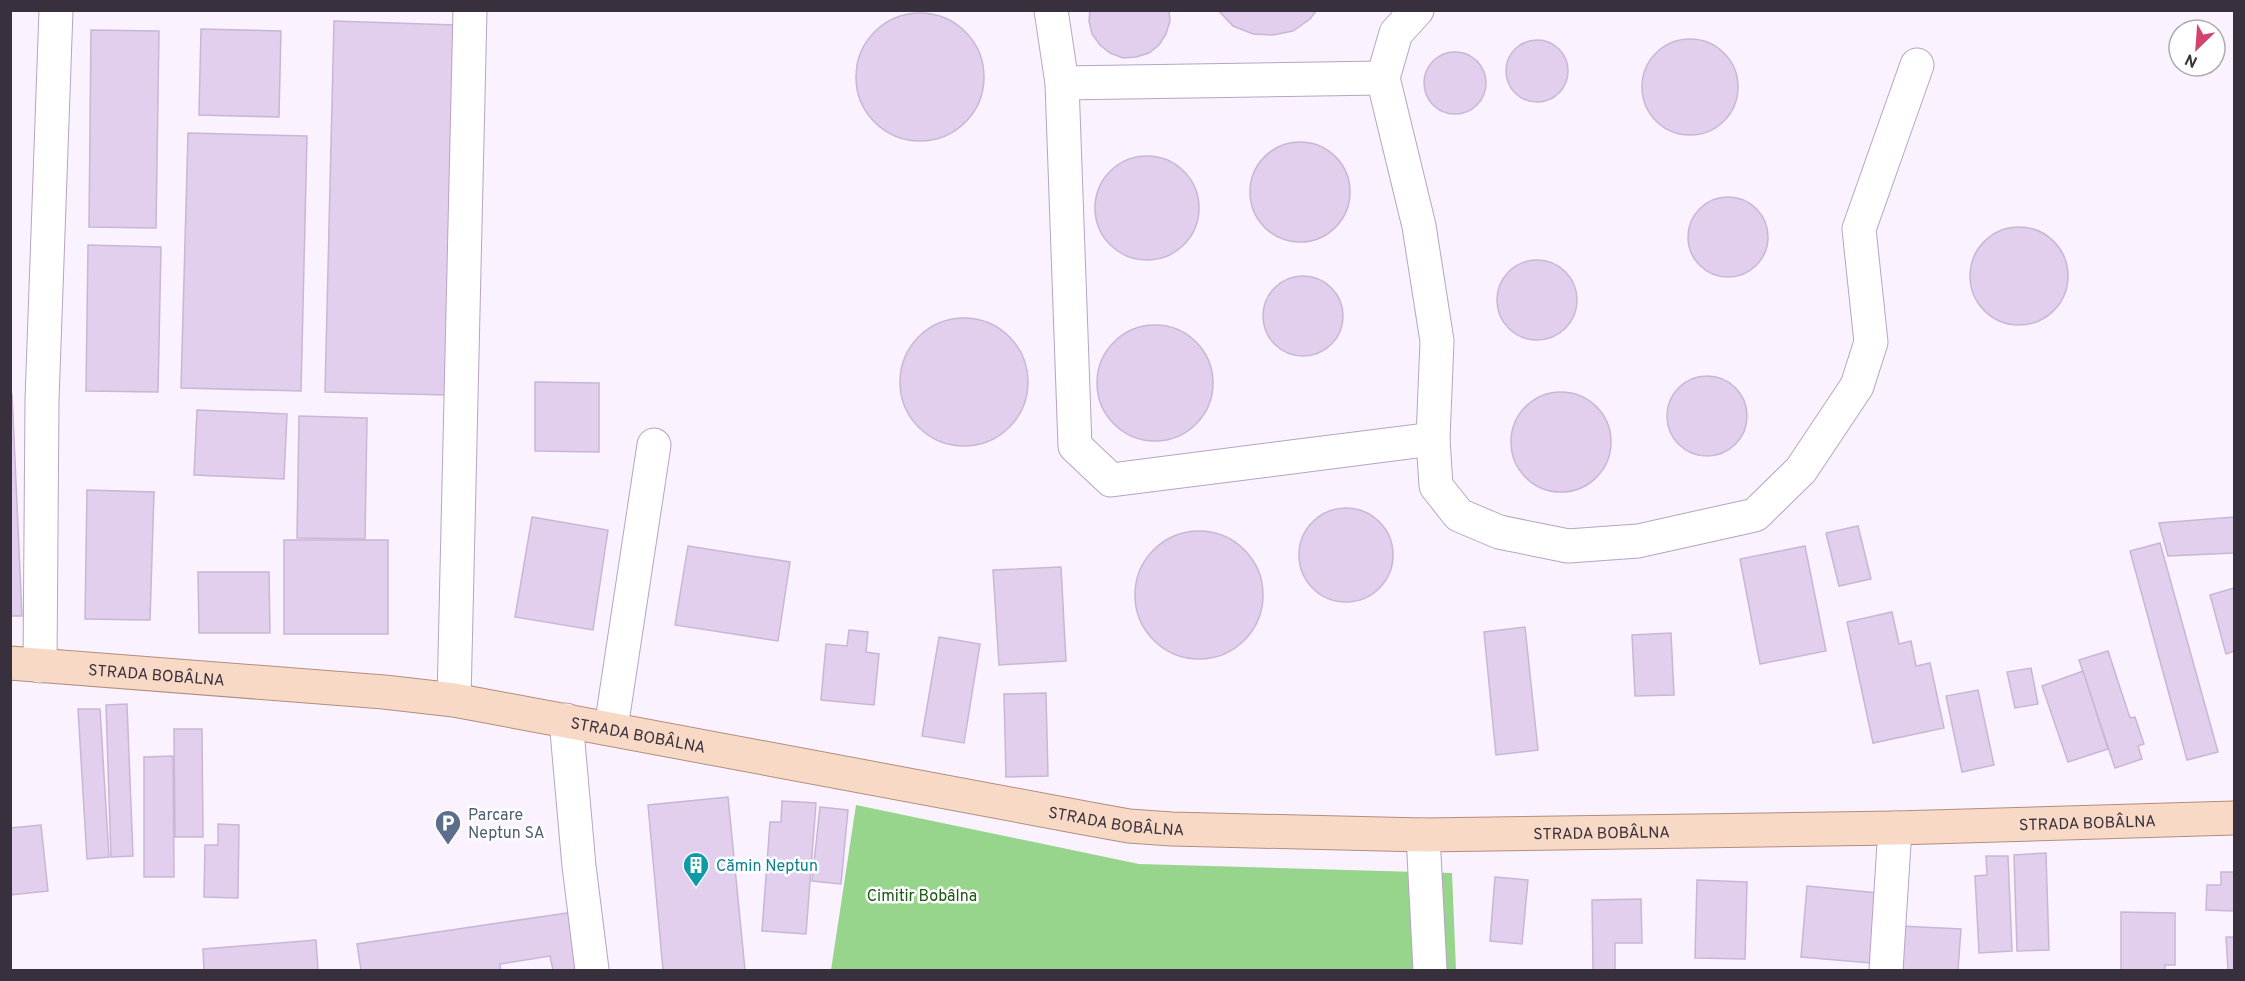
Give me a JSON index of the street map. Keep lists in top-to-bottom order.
{
  "streets": {
    "main road": ["STRADA BOBÂLNA"]
  },
  "parks": ["Cimitir Bobâlna"],
  "places": {
    "parking": ["Parcare Neptun SA"],
    "building": ["Cămin Neptun"]
  },
  "north": "bottom left"
}
